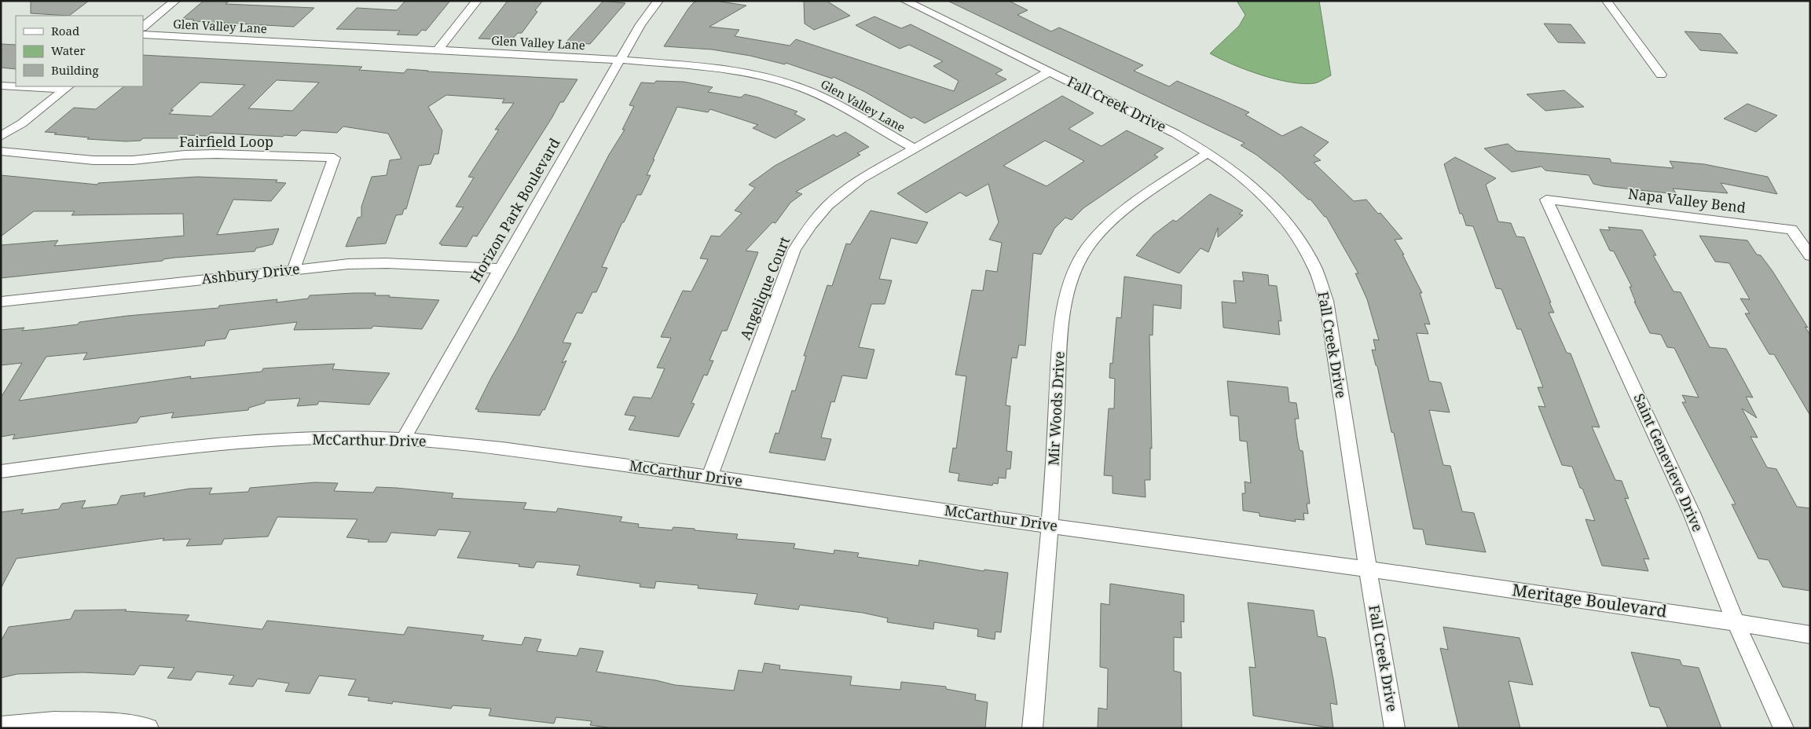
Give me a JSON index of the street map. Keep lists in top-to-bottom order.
{
  "streets": {
    "street": [
      "Glen Valley Lane",
      "Fall Creek Drive",
      "Fairfield Loop",
      "Napa Valley Bend",
      "Horizon Park Boulevard",
      "Ashbury Drive",
      "Angelique Court",
      "Mir Woods Drive",
      "McCarthur Drive",
      "Saint Genevieve Drive",
      "Meritage Boulevard"
    ]
  },
  "crossings": [
    ["Glen Valley Lane", "Horizon Park Boulevard"],
    ["Glen Valley Lane", "Angelique Court"],
    ["Fall Creek Drive", "Angelique Court"],
    ["Fall Creek Drive", "Mir Woods Drive"],
    ["Fall Creek Drive", "McCarthur Drive"],
    ["Fall Creek Drive", "Meritage Boulevard"],
    ["Fairfield Loop", "Ashbury Drive"],
    ["Napa Valley Bend", "Saint Genevieve Drive"],
    ["Horizon Park Boulevard", "Ashbury Drive"],
    ["Horizon Park Boulevard", "McCarthur Drive"],
    ["Angelique Court", "McCarthur Drive"],
    ["Mir Woods Drive", "McCarthur Drive"],
    ["McCarthur Drive", "Meritage Boulevard"],
    ["Saint Genevieve Drive", "Meritage Boulevard"]
  ],
  "legend": ["Road", "Water", "Building"]
}
